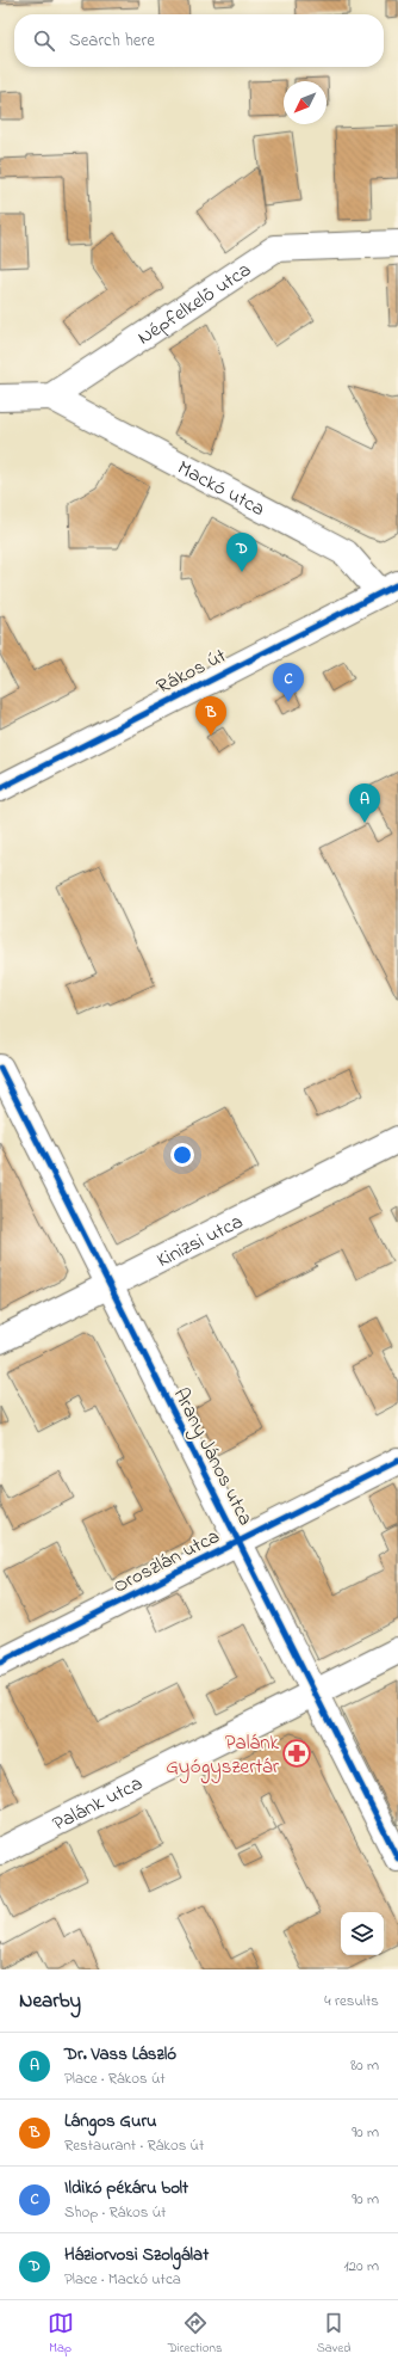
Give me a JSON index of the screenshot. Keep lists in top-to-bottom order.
{
  "streets": {
    "street": [
      "Népfelkelő utca",
      "Mackó utca",
      "Rákos út",
      "Kinizsi utca",
      "Arany János utca",
      "Oroszlán utca",
      "Palánk utca"
    ]
  },
  "crossings": [
    ["Népfelkelő utca", "Mackó utca"],
    ["Mackó utca", "Rákos út"],
    ["Kinizsi utca", "Arany János utca"],
    ["Arany János utca", "Oroszlán utca"],
    ["Arany János utca", "Palánk utca"]
  ],
  "places": {
    "pharmacy": ["Palánk Gyógyszertár"]
  },
  "north": "bottom left",
  "page": {
    "search": "Search here",
    "pins": [
      "D",
      "C",
      "B",
      "A"
    ],
    "heading": ["Nearby", "4 results"],
    "list": [
      {
        "mark": "A",
        "name": "Dr. Vass László",
        "note": "Place · Rákos út",
        "value": "80 m"
      },
      {
        "mark": "B",
        "name": "Lángos Guru",
        "note": "Restaurant · Rákos út",
        "value": "90 m"
      },
      {
        "mark": "C",
        "name": "Ildikó pékáru bolt",
        "note": "Shop · Rákos út",
        "value": "90 m"
      },
      {
        "mark": "D",
        "name": "Háziorvosi Szolgálat",
        "note": "Place · Mackó utca",
        "value": "120 m"
      }
    ],
    "nav": ["Map", "Directions", "Saved"]
  }
}
